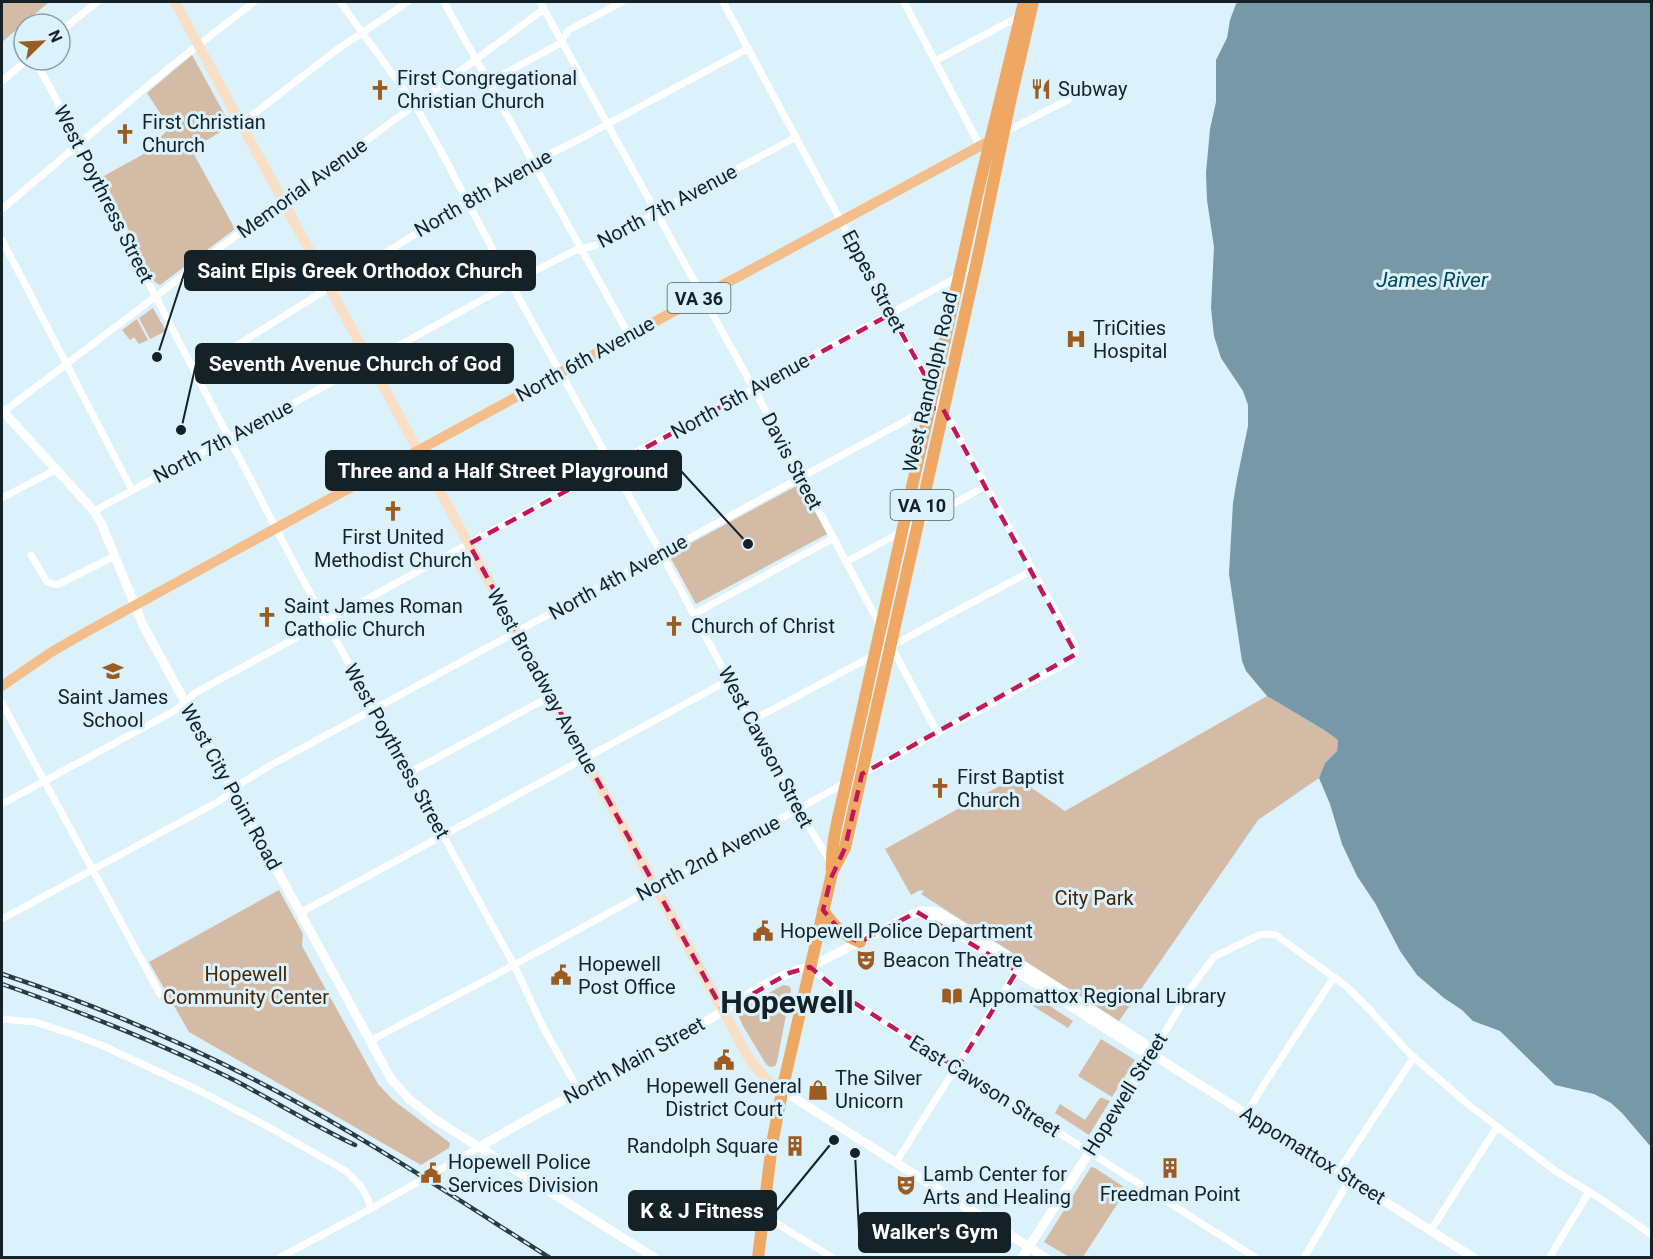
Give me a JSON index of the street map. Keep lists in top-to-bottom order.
{
  "streets": {
    "highway": ["West Randolph Road", "VA 10"],
    "main road": ["VA 36", "North 6th Avenue", "West Broadway Avenue"],
    "street": [
      "Memorial Avenue",
      "North 8th Avenue",
      "West Poythress Street",
      "North 7th Avenue",
      "Eppes Street",
      "North 5th Avenue",
      "Davis Street",
      "North 4th Avenue",
      "West Cawson Street",
      "West City Point Road",
      "North 2nd Avenue",
      "North Main Street",
      "East Cawson Street",
      "Hopewell Street",
      "Appomattox Street"
    ]
  },
  "crossings": [
    ["Memorial Avenue", "West Poythress Street"],
    ["Memorial Avenue", "Davis Street"],
    ["Memorial Avenue", "West Broadway Avenue"],
    ["Memorial Avenue", "West Cawson Street"],
    ["Memorial Avenue", "West City Point Road"],
    ["North 8th Avenue", "West Poythress Street"],
    ["North 8th Avenue", "Eppes Street"],
    ["North 8th Avenue", "Davis Street"],
    ["North 8th Avenue", "West Broadway Avenue"],
    ["North 8th Avenue", "West Cawson Street"],
    ["West Poythress Street", "North 7th Avenue"],
    ["West Poythress Street", "North 6th Avenue"],
    ["West Poythress Street", "North 5th Avenue"],
    ["West Poythress Street", "North 4th Avenue"],
    ["West Poythress Street", "North 2nd Avenue"],
    ["West Poythress Street", "North Main Street"],
    ["North 7th Avenue", "Eppes Street"],
    ["North 7th Avenue", "Davis Street"],
    ["North 7th Avenue", "West Broadway Avenue"],
    ["North 7th Avenue", "West Cawson Street"],
    ["North 7th Avenue", "West City Point Road"],
    ["Eppes Street", "North 6th Avenue"],
    ["Eppes Street", "West Randolph Road"],
    ["Eppes Street", "North 5th Avenue"],
    ["Eppes Street", "North 2nd Avenue"],
    ["North 6th Avenue", "West Randolph Road"],
    ["North 6th Avenue", "Davis Street"],
    ["North 6th Avenue", "West Broadway Avenue"],
    ["North 6th Avenue", "West Cawson Street"],
    ["North 6th Avenue", "West City Point Road"],
    ["West Randolph Road", "North 5th Avenue"],
    ["West Randolph Road", "Davis Street"],
    ["West Randolph Road", "VA 10"],
    ["West Randolph Road", "North 4th Avenue"],
    ["West Randolph Road", "West Cawson Street"],
    ["West Randolph Road", "North 2nd Avenue"],
    ["West Randolph Road", "North Main Street"],
    ["West Randolph Road", "East Cawson Street"],
    ["North 5th Avenue", "Davis Street"],
    ["North 5th Avenue", "West Broadway Avenue"],
    ["North 5th Avenue", "West Cawson Street"],
    ["North 5th Avenue", "West City Point Road"],
    ["Davis Street", "North 4th Avenue"],
    ["Davis Street", "North 2nd Avenue"],
    ["VA 10", "West Broadway Avenue"],
    ["VA 10", "North Main Street"],
    ["VA 10", "East Cawson Street"],
    ["North 4th Avenue", "West Broadway Avenue"],
    ["North 4th Avenue", "West Cawson Street"],
    ["North 4th Avenue", "West City Point Road"],
    ["West Broadway Avenue", "North 2nd Avenue"],
    ["West Broadway Avenue", "North Main Street"],
    ["West Cawson Street", "North 2nd Avenue"],
    ["West City Point Road", "North 2nd Avenue"],
    ["West City Point Road", "North Main Street"],
    ["North Main Street", "East Cawson Street"],
    ["North Main Street", "Appomattox Street"],
    ["East Cawson Street", "Hopewell Street"],
    ["Hopewell Street", "Appomattox Street"]
  ],
  "districts": ["Hopewell"],
  "water": ["James River"],
  "parks": ["City Park", "Hopewell Community Center"],
  "places": {
    "restaurant": ["Subway"],
    "church": [
      "First Congregational Christian Church",
      "First Christian Church",
      "First United Methodist Church",
      "Saint James Roman Catholic Church",
      "Church of Christ",
      "First Baptist Church"
    ],
    "hospital": ["TriCities Hospital"],
    "other": [
      "Saint Elpis Greek Orthodox Church",
      "Seventh Avenue Church of God",
      "Three and a Half Street Playground",
      "K & J Fitness",
      "Walker's Gym"
    ],
    "school or university": ["Saint James School"],
    "public building": [
      "Hopewell Police Department",
      "Hopewell Post Office",
      "Hopewell General District Court",
      "Hopewell Police Services Division"
    ],
    "theatre": ["Beacon Theatre", "Lamb Center for Arts and Healing"],
    "library": ["Appomattox Regional Library"],
    "shop": ["The Silver Unicorn"],
    "building": ["Randolph Square", "Freedman Point"]
  },
  "north": "top right"
}
